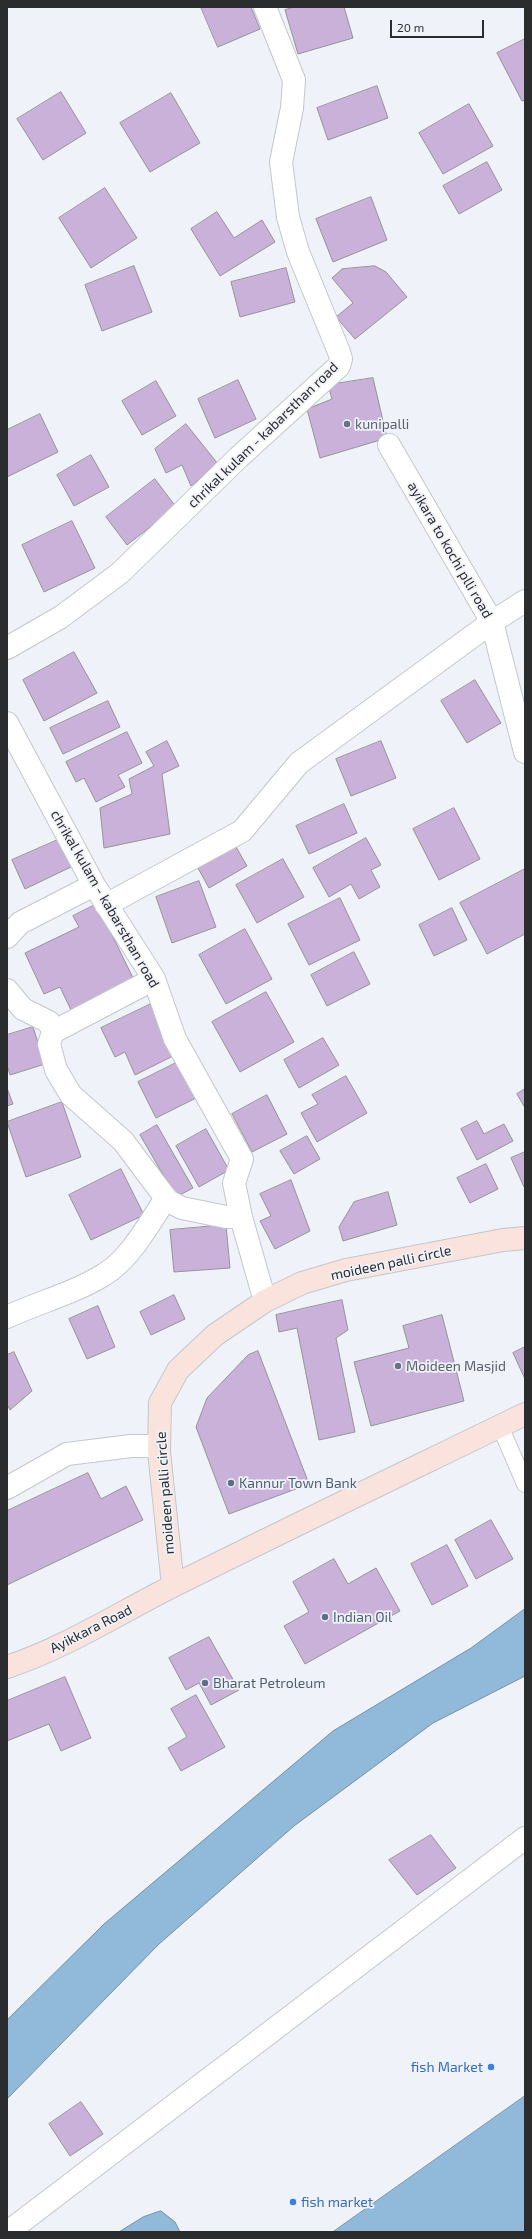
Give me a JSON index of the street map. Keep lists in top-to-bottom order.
{
  "streets": {
    "main road": ["moideen palli circle", "Ayikkara Road"],
    "street": ["chrikal kulam - kabarsthan road", "ayikara to kochi plli road"]
  },
  "crossings": [
    ["chrikal kulam - kabarsthan road", "moideen palli circle"],
    ["moideen palli circle", "Ayikkara Road"]
  ],
  "places": [
    "kunipalli",
    "Moideen Masjid",
    "Kannur Town Bank",
    "Indian Oil",
    "Bharat Petroleum",
    "fish Market",
    "fish market"
  ],
  "scale_bar": "20 m"
}
